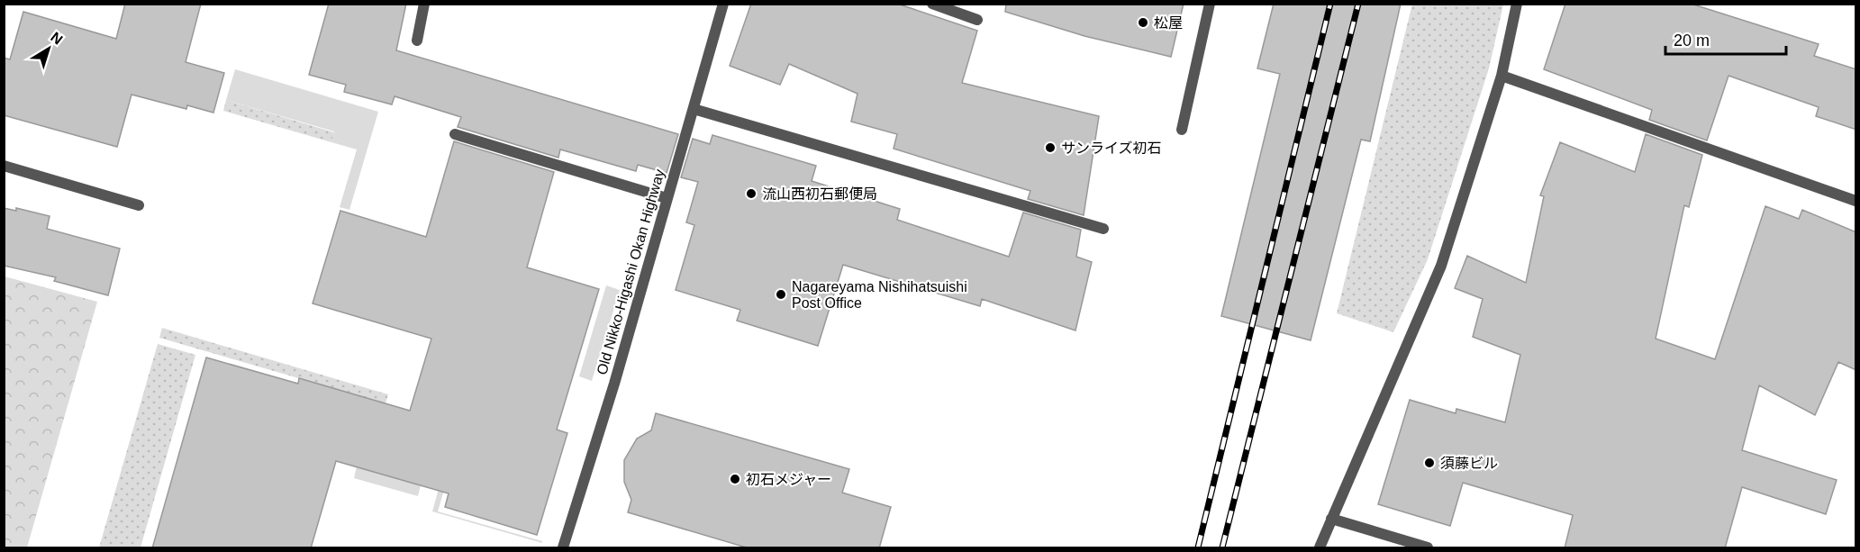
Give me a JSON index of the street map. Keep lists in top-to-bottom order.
{
  "streets": {
    "street": ["Old Nikko-Higashi Okan Highway"]
  },
  "places": [
    "松屋",
    "サンライズ初石",
    "流山西初石郵便局",
    "Nagareyama Nishihatsuishi Post Office",
    "須藤ビル",
    "初石メジャー"
  ],
  "scale_bar": "20 m",
  "north": "top right"
}
